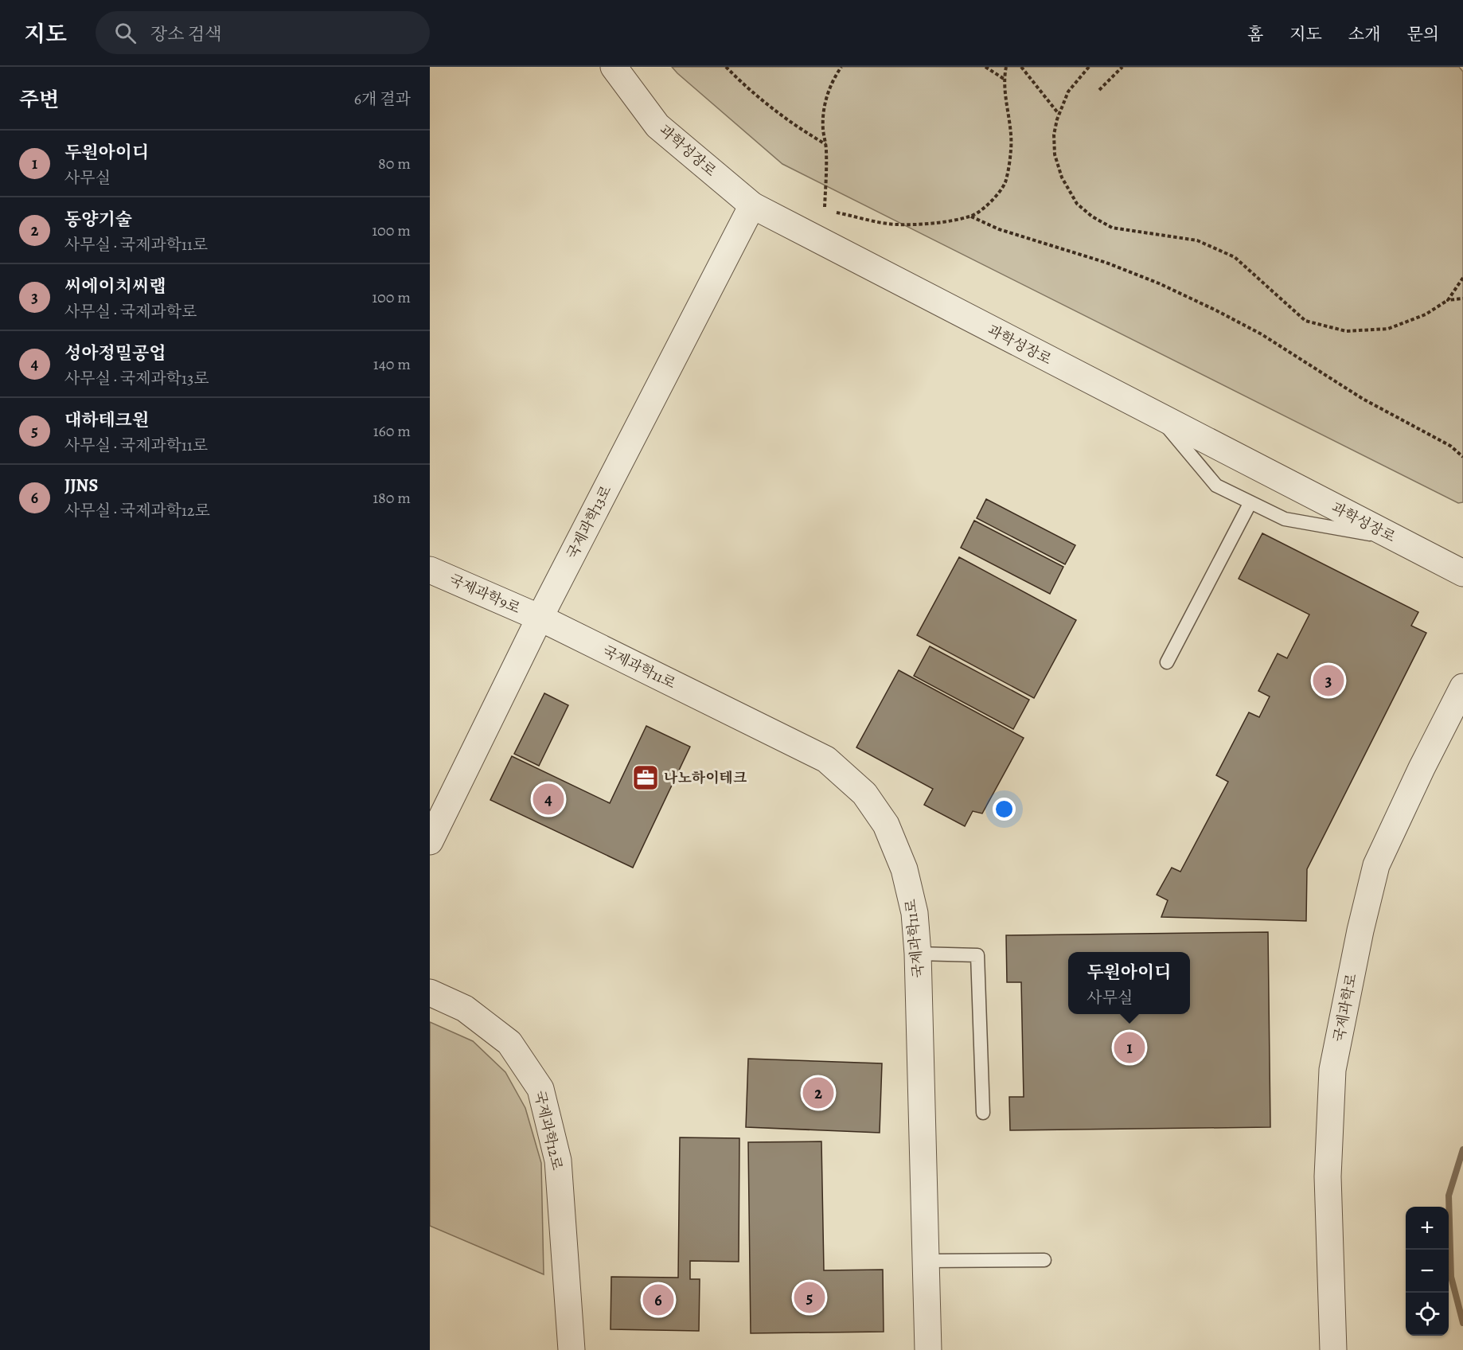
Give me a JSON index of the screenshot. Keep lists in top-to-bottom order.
{
  "streets": {
    "street": [
      "과학성장로",
      "국제과학13로",
      "국제과학9로",
      "국제과학11로",
      "국제과학로",
      "국제과학12로"
    ]
  },
  "crossings": [
    ["과학성장로", "국제과학13로"],
    ["국제과학13로", "국제과학9로"],
    ["국제과학13로", "국제과학11로"],
    ["국제과학9로", "국제과학11로"]
  ],
  "places": {
    "office": ["나노하이테크"]
  },
  "page": {
    "header": "지도",
    "search": "장소 검색",
    "nav": [
      "홈",
      "지도",
      "소개",
      "문의"
    ],
    "heading": ["주변", "6개 결과"],
    "list": [
      {
        "mark": "1",
        "name": "두원아이디",
        "note": "사무실",
        "value": "80 m"
      },
      {
        "mark": "2",
        "name": "동양기술",
        "note": "사무실 · 국제과학11로",
        "value": "100 m"
      },
      {
        "mark": "3",
        "name": "씨에이치씨랩",
        "note": "사무실 · 국제과학로",
        "value": "100 m"
      },
      {
        "mark": "4",
        "name": "성아정밀공업",
        "note": "사무실 · 국제과학13로",
        "value": "140 m"
      },
      {
        "mark": "5",
        "name": "대하테크원",
        "note": "사무실 · 국제과학11로",
        "value": "160 m"
      },
      {
        "mark": "6",
        "name": "JJNS",
        "note": "사무실 · 국제과학12로",
        "value": "180 m"
      }
    ],
    "pins": [
      "3",
      "4",
      "1",
      "2",
      "5",
      "6"
    ],
    "popup": ["두원아이디", "사무실"],
    "map_buttons": ["+", "−"]
  }
}
